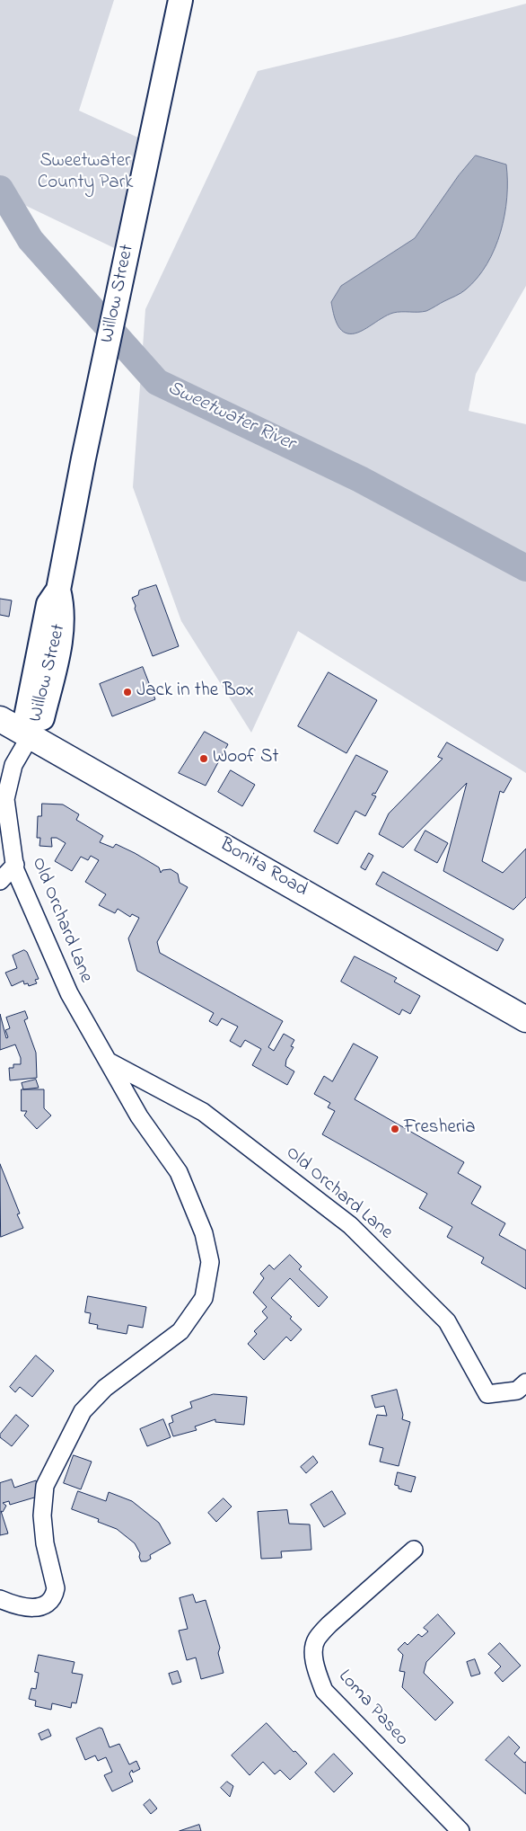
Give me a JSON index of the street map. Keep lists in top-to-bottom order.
{
  "streets": {
    "main road": ["Willow Street", "Bonita Road"],
    "street": ["Old Orchard Lane", "Loma Paseo"]
  },
  "crossings": [
    ["Willow Street", "Bonita Road"],
    ["Willow Street", "Old Orchard Lane"],
    ["Bonita Road", "Old Orchard Lane"]
  ],
  "water": ["Sweetwater River"],
  "parks": ["Sweetwater County Park"],
  "places": ["Jack in the Box", "Woof St", "Fresheria"]
}
